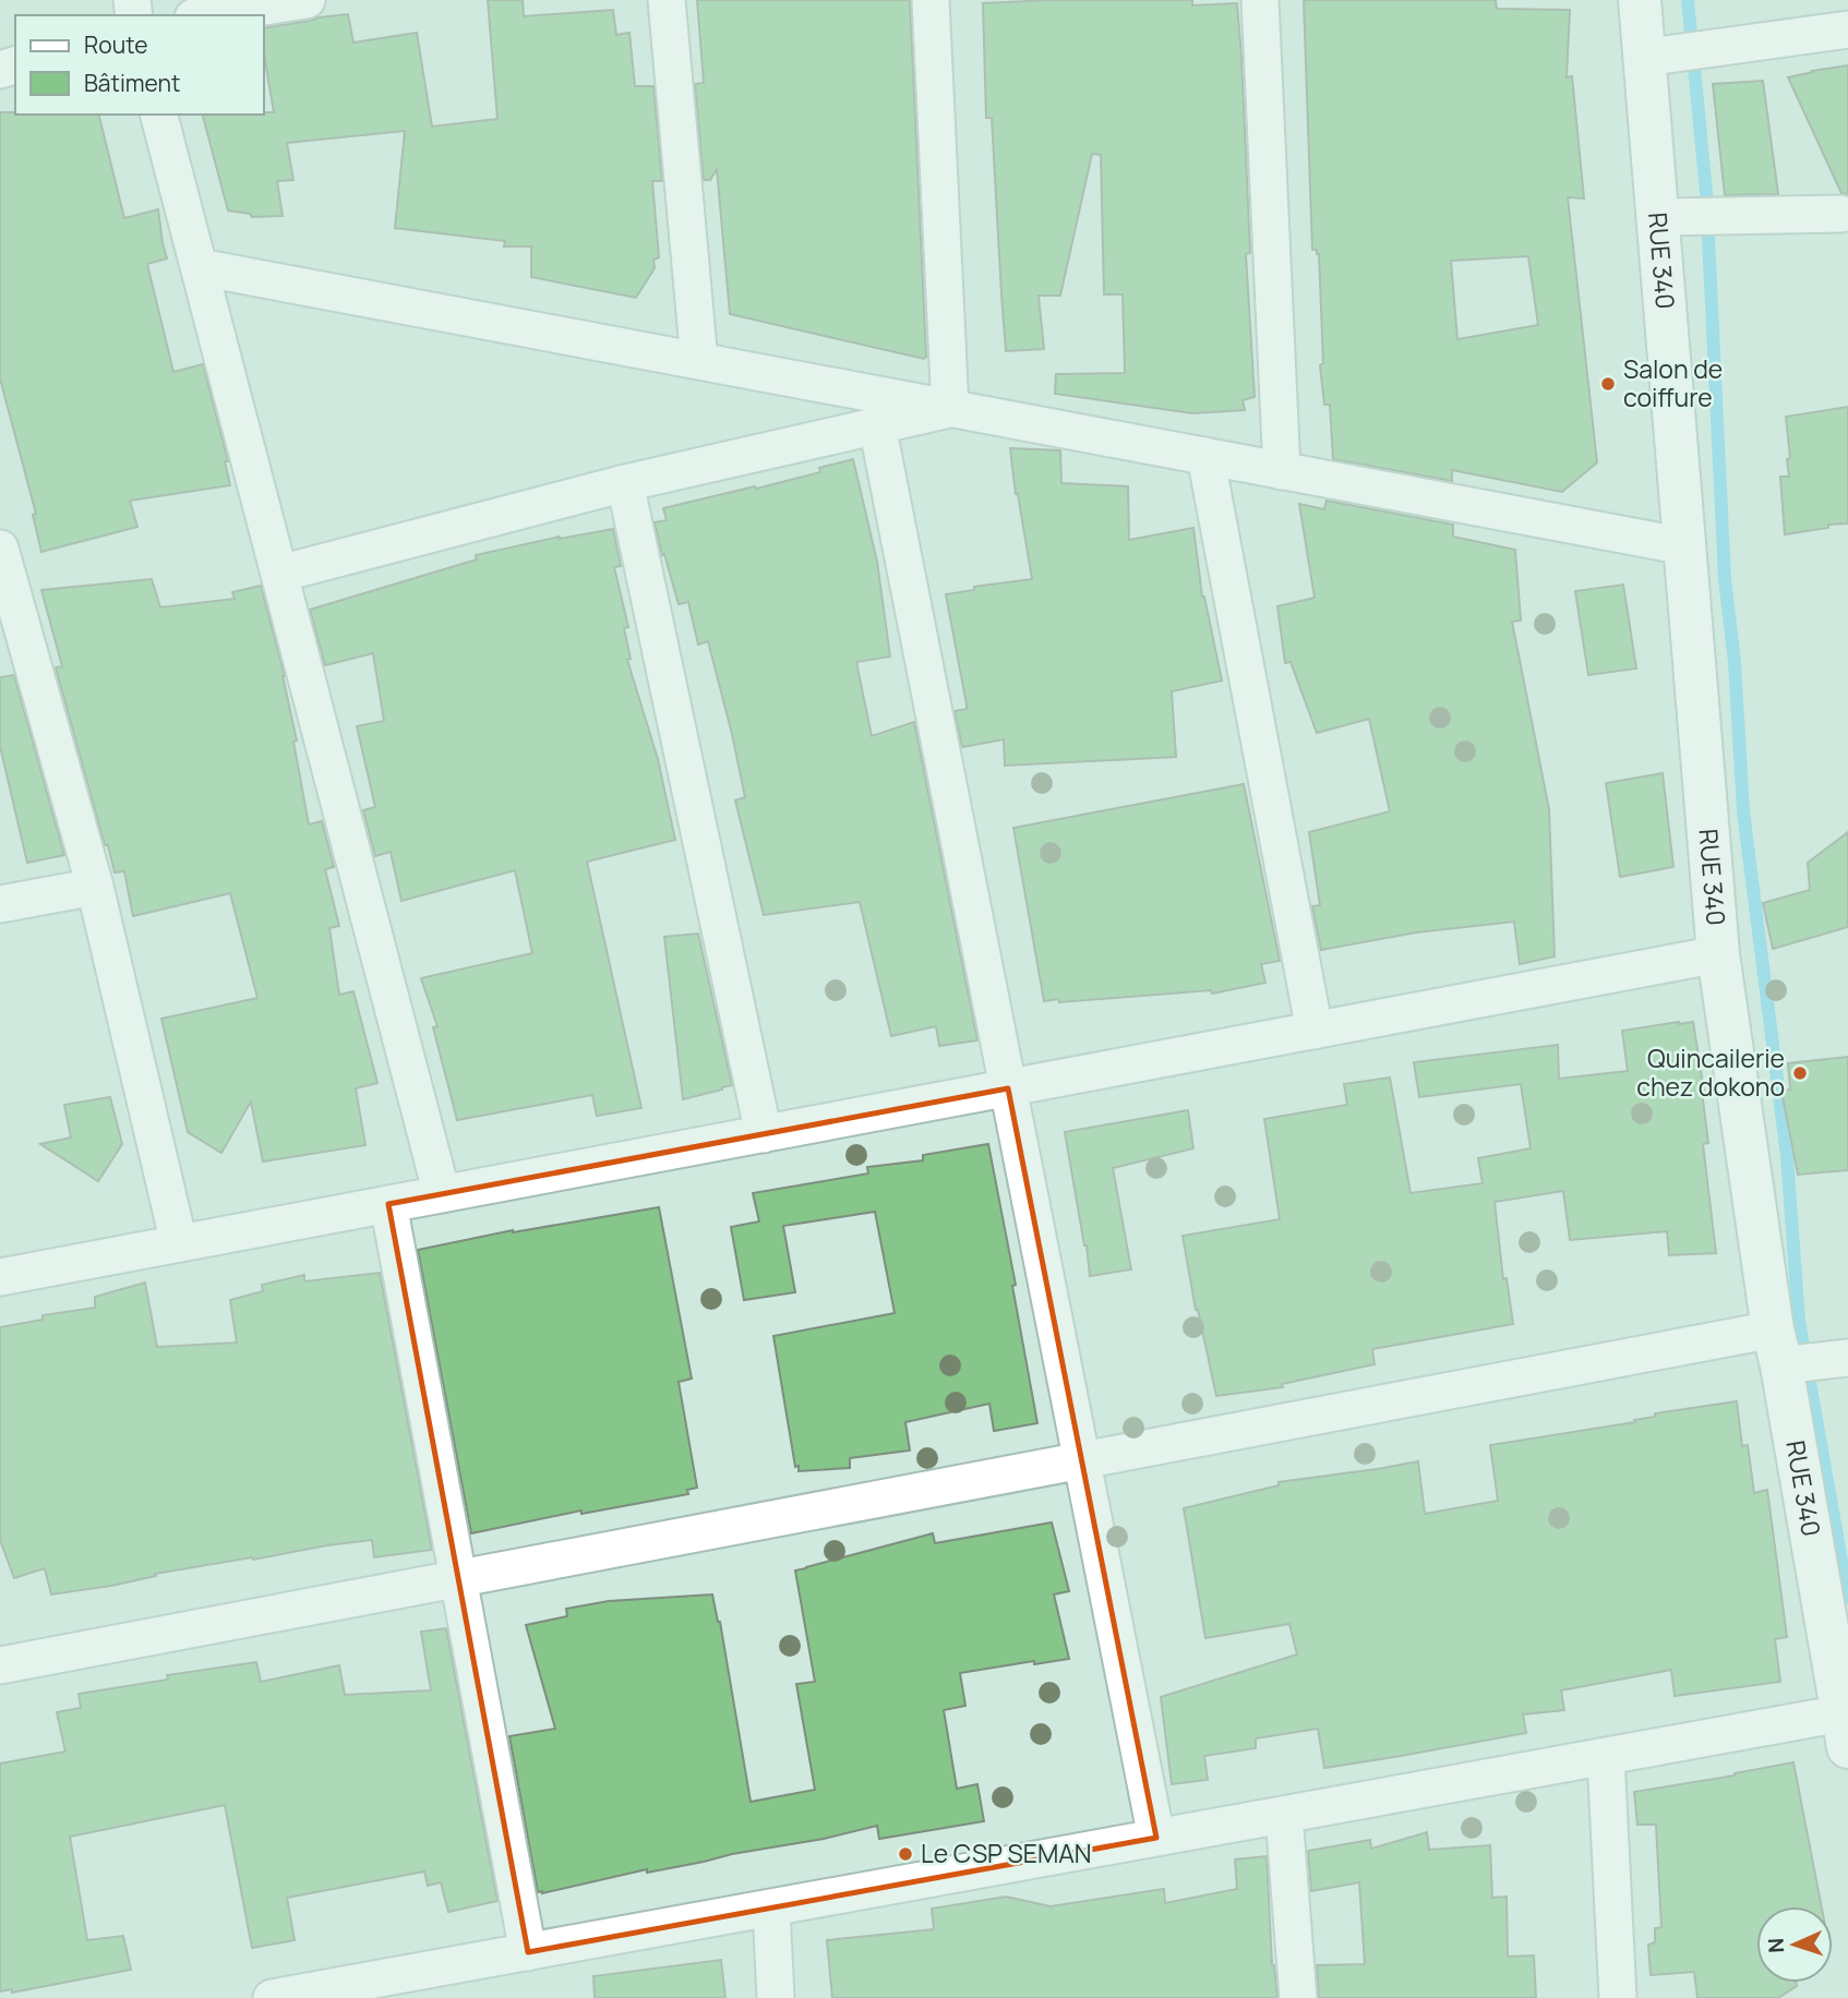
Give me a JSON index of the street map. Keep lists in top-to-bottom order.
{
  "streets": {
    "street": ["RUE 340"]
  },
  "places": ["Salon de coiffure", "Quincailerie chez dokono", "Le CSP SEMAN"],
  "legend": ["Route", "Bâtiment"],
  "north": "left"
}
